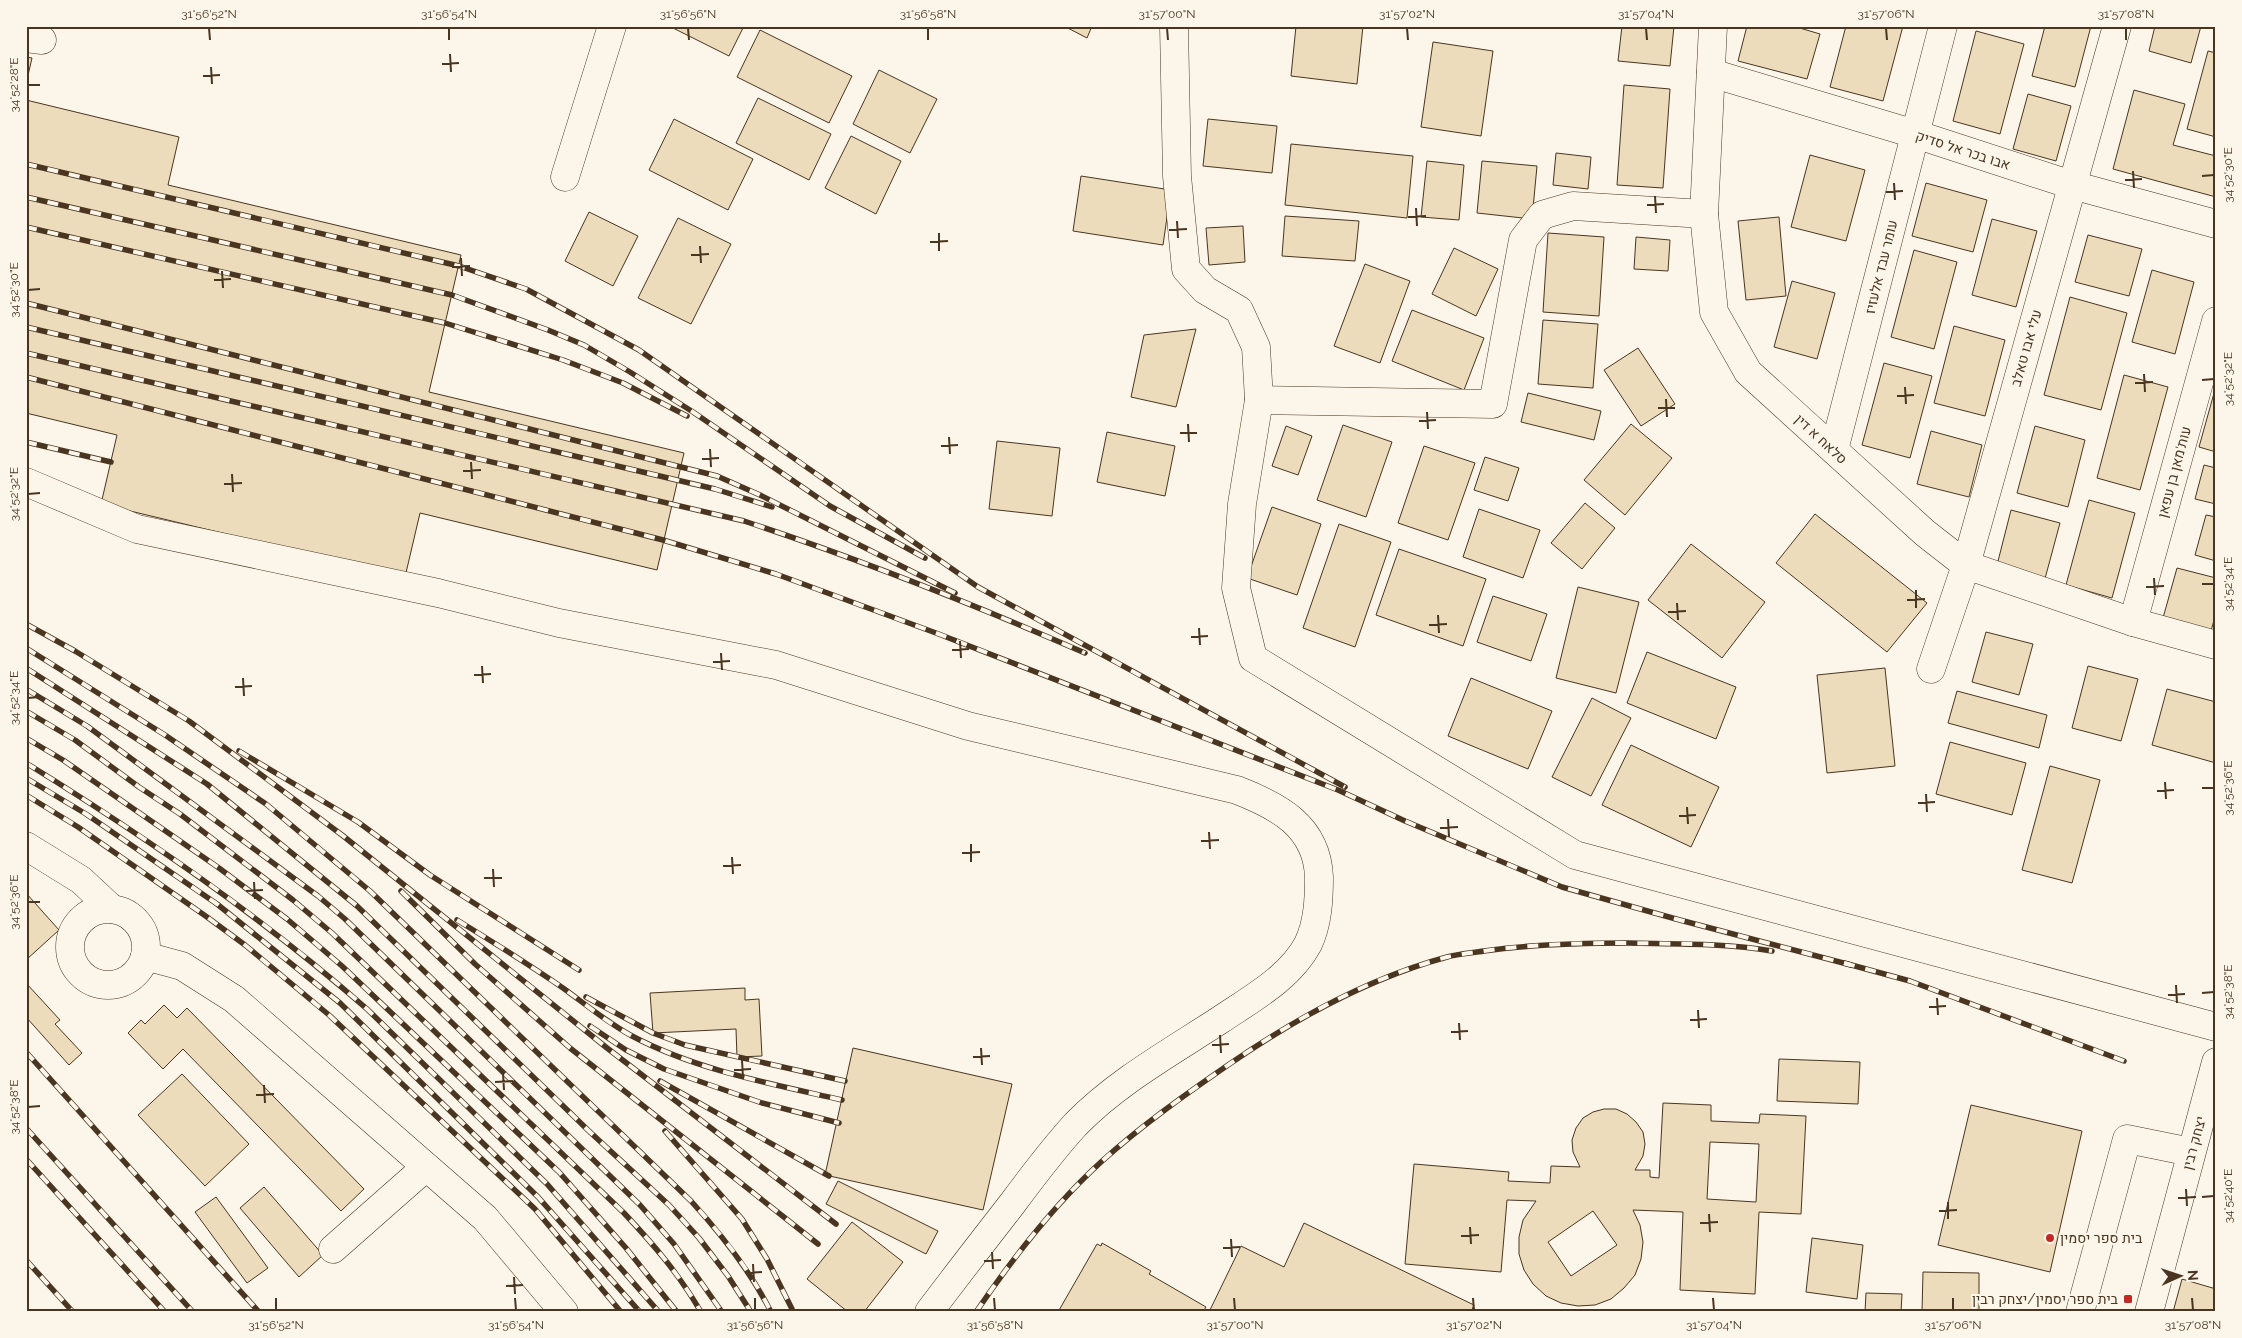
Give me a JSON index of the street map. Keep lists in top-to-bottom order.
{
  "streets": {
    "street": [
      "אבו בכר אל סדיק",
      "עומר עבד אלעזיז",
      "עלי אבו טאלב",
      "סלאח א דין",
      "עות'מאן בן עפאן",
      "יצחק רבין"
    ]
  },
  "crossings": [
    ["אבו בכר אל סדיק", "עומר עבד אלעזיז"],
    ["אבו בכר אל סדיק", "עלי אבו טאלב"],
    ["אבו בכר אל סדיק", "סלאח א דין"],
    ["עומר עבד אלעזיז", "סלאח א דין"],
    ["עלי אבו טאלב", "סלאח א דין"],
    ["סלאח א דין", "עות'מאן בן עפאן"]
  ],
  "places": {
    "other": ["בית ספר יסמין"],
    "transit": ["בית ספר יסמין/יצחק רבין"]
  },
  "north": "right",
  "coordinates": [
    "31°56'52\"N",
    "31°56'54\"N",
    "31°56'56\"N",
    "31°56'58\"N",
    "31°57'00\"N",
    "31°57'02\"N",
    "31°57'04\"N",
    "31°57'06\"N",
    "31°57'08\"N",
    "34°52'28\"E",
    "34°52'30\"E",
    "34°52'32\"E",
    "34°52'34\"E",
    "34°52'36\"E",
    "34°52'38\"E",
    "34°52'40\"E"
  ]
}
